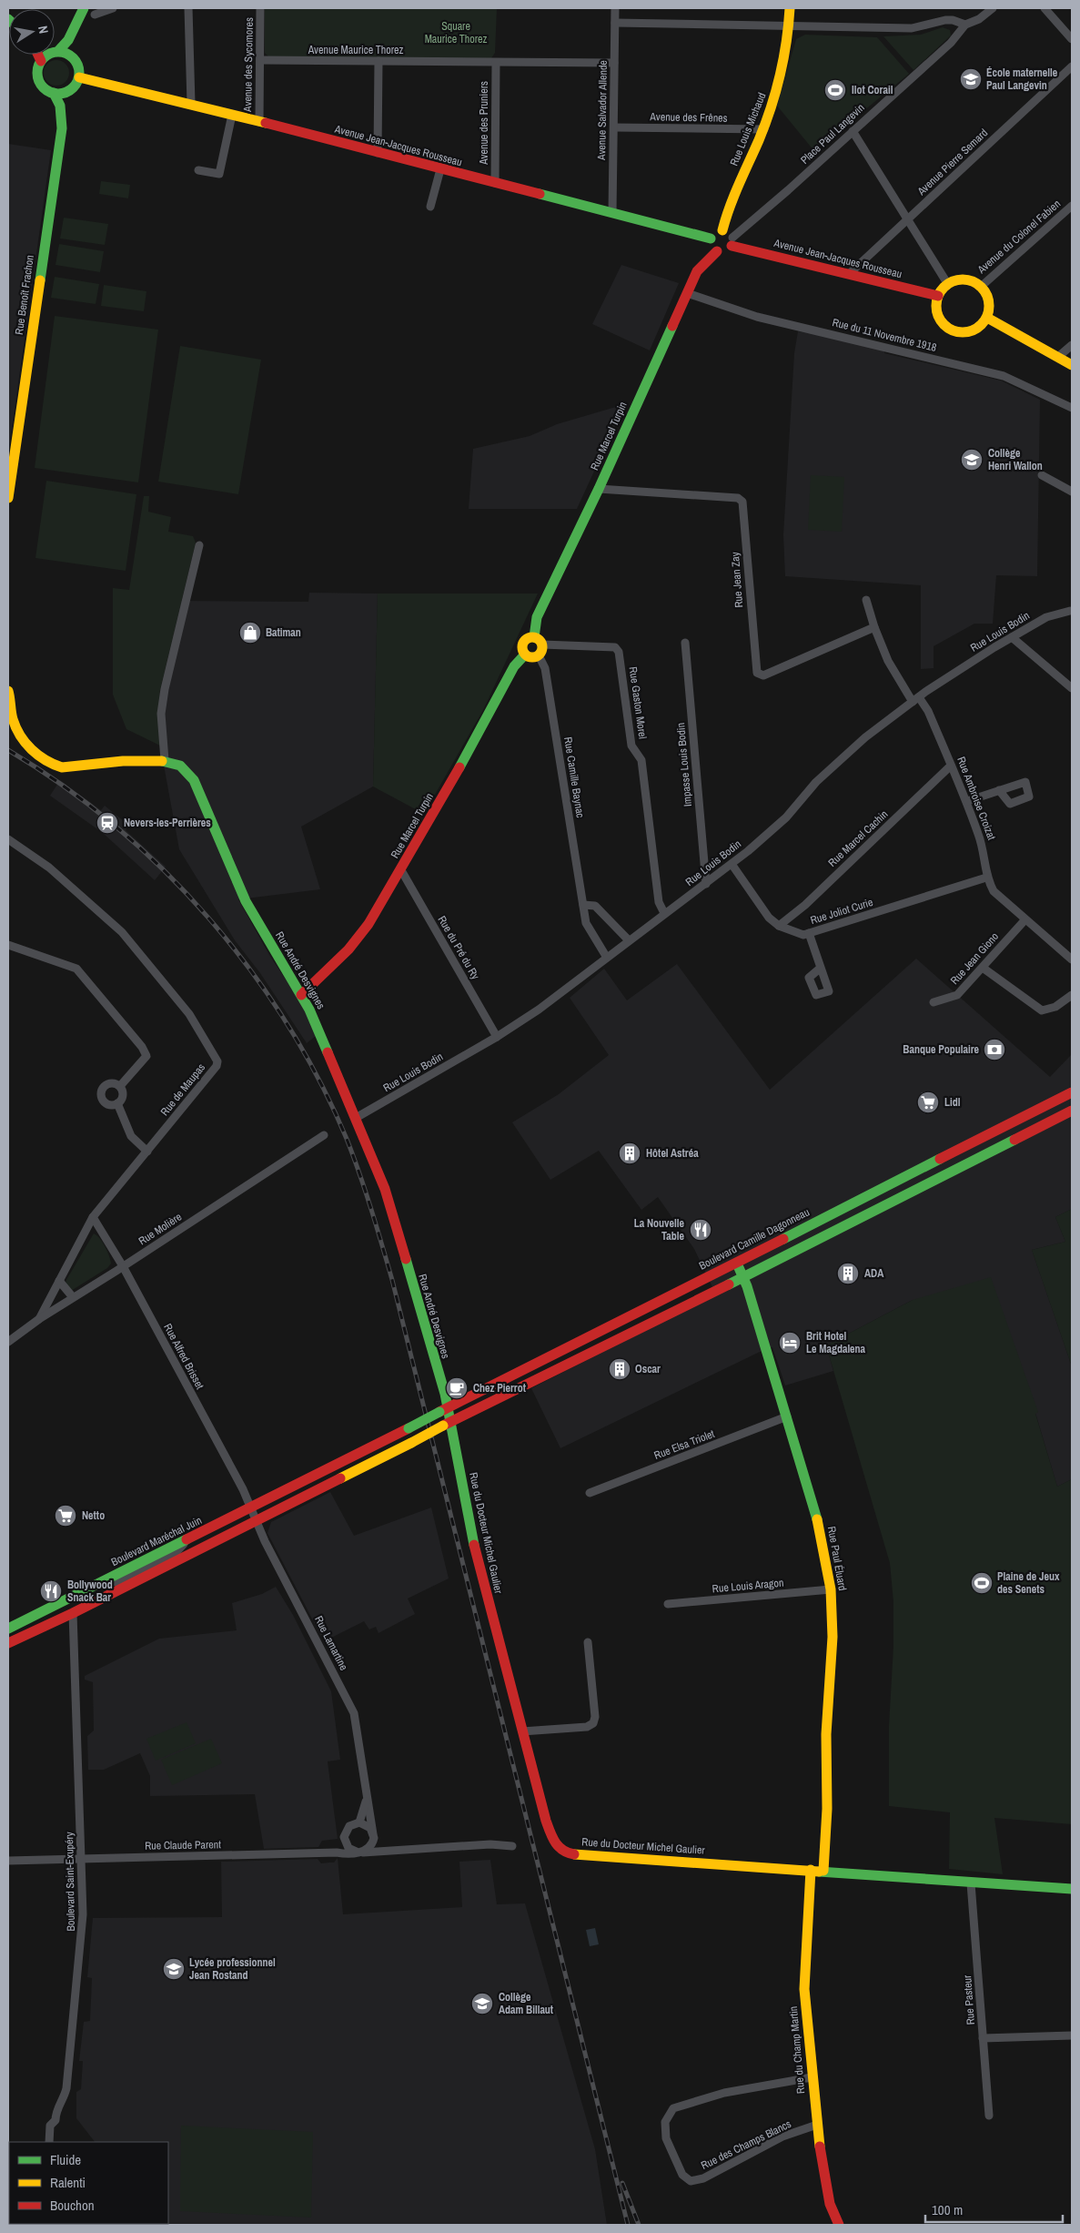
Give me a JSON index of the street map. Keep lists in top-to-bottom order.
{
  "streets": {
    "street": [
      "Avenue Maurice Thorez",
      "Avenue des Sycomores",
      "Avenue Salvador Allende",
      "Avenue des Frênes",
      "Avenue des Pruniers",
      "Rue Louis Michaud",
      "Place Paul Langevin",
      "Avenue Jean-Jacques Rousseau",
      "Avenue Pierre Semard",
      "Avenue du Colonel Fabien",
      "Rue Benoît Frachon",
      "Rue du 11 Novembre 1918",
      "Rue Marcel Turpin",
      "Rue Jean Zay",
      "Rue Louis Bodin",
      "Rue Gaston Morel",
      "Impasse Louis Bodin",
      "Rue Camille Baynac",
      "Rue Ambroise Croizat",
      "Rue Marcel Cachin",
      "Rue Joliot Curie",
      "Rue du Pré du Ry",
      "Rue Jean Giono",
      "Rue André Desvignes",
      "Rue de Maupas",
      "Rue Molière",
      "Boulevard Camille Dagonneau",
      "Rue Alfred Brisset",
      "Rue Elsa Triolet",
      "Rue du Docteur Michel Gaulier",
      "Boulevard Maréchal Juin",
      "Rue Paul Éluard",
      "Rue Louis Aragon",
      "Rue Lamartine",
      "Rue Claude Parent",
      "Boulevard Saint-Exupéry",
      "Rue Pasteur",
      "Rue du Champ Martin",
      "Rue des Champs Blancs"
    ]
  },
  "crossings": [
    ["Avenue Maurice Thorez", "Avenue des Sycomores"],
    ["Avenue Maurice Thorez", "Avenue Salvador Allende"],
    ["Avenue Maurice Thorez", "Avenue des Pruniers"],
    ["Avenue des Sycomores", "Avenue Jean-Jacques Rousseau"],
    ["Avenue Salvador Allende", "Avenue des Frênes"],
    ["Avenue Salvador Allende", "Avenue Jean-Jacques Rousseau"],
    ["Avenue des Frênes", "Rue Louis Michaud"],
    ["Avenue des Pruniers", "Avenue Jean-Jacques Rousseau"],
    ["Rue Louis Michaud", "Place Paul Langevin"],
    ["Rue Louis Michaud", "Avenue Jean-Jacques Rousseau"],
    ["Rue Louis Michaud", "Rue Marcel Turpin"],
    ["Place Paul Langevin", "Avenue Jean-Jacques Rousseau"],
    ["Place Paul Langevin", "Rue Marcel Turpin"],
    ["Avenue Jean-Jacques Rousseau", "Avenue Pierre Semard"],
    ["Avenue Jean-Jacques Rousseau", "Avenue du Colonel Fabien"],
    ["Avenue Jean-Jacques Rousseau", "Rue Marcel Turpin"],
    ["Rue du 11 Novembre 1918", "Rue Marcel Turpin"],
    ["Rue Marcel Turpin", "Rue Jean Zay"],
    ["Rue Marcel Turpin", "Rue Gaston Morel"],
    ["Rue Marcel Turpin", "Rue Camille Baynac"],
    ["Rue Marcel Turpin", "Rue du Pré du Ry"],
    ["Rue Marcel Turpin", "Rue André Desvignes"],
    ["Rue Louis Bodin", "Rue Gaston Morel"],
    ["Rue Louis Bodin", "Impasse Louis Bodin"],
    ["Rue Louis Bodin", "Rue Camille Baynac"],
    ["Rue Louis Bodin", "Rue Ambroise Croizat"],
    ["Rue Louis Bodin", "Rue Joliot Curie"],
    ["Rue Louis Bodin", "Rue du Pré du Ry"],
    ["Rue Louis Bodin", "Rue André Desvignes"],
    ["Rue Gaston Morel", "Rue Camille Baynac"],
    ["Rue Ambroise Croizat", "Rue Marcel Cachin"],
    ["Rue Ambroise Croizat", "Rue Joliot Curie"],
    ["Rue Marcel Cachin", "Rue Joliot Curie"],
    ["Rue André Desvignes", "Boulevard Camille Dagonneau"],
    ["Rue André Desvignes", "Rue du Docteur Michel Gaulier"],
    ["Rue André Desvignes", "Boulevard Maréchal Juin"],
    ["Rue de Maupas", "Rue Molière"],
    ["Rue de Maupas", "Rue Alfred Brisset"],
    ["Rue Molière", "Rue Alfred Brisset"],
    ["Boulevard Camille Dagonneau", "Rue du Docteur Michel Gaulier"],
    ["Boulevard Camille Dagonneau", "Boulevard Maréchal Juin"],
    ["Boulevard Camille Dagonneau", "Rue Paul Éluard"],
    ["Rue Alfred Brisset", "Boulevard Maréchal Juin"],
    ["Rue Alfred Brisset", "Rue Lamartine"],
    ["Rue Elsa Triolet", "Rue Paul Éluard"],
    ["Rue du Docteur Michel Gaulier", "Boulevard Maréchal Juin"],
    ["Rue du Docteur Michel Gaulier", "Rue Paul Éluard"],
    ["Rue du Docteur Michel Gaulier", "Rue Pasteur"],
    ["Rue du Docteur Michel Gaulier", "Rue du Champ Martin"],
    ["Boulevard Maréchal Juin", "Rue Lamartine"],
    ["Boulevard Maréchal Juin", "Boulevard Saint-Exupéry"],
    ["Rue Paul Éluard", "Rue Louis Aragon"],
    ["Rue Lamartine", "Rue Claude Parent"],
    ["Rue Claude Parent", "Boulevard Saint-Exupéry"],
    ["Rue du Champ Martin", "Rue des Champs Blancs"]
  ],
  "parks": ["Square Maurice Thorez"],
  "places": {
    "school or university": [
      "École maternelle Paul Langevin",
      "Collège Henri Wallon",
      "Lycée professionnel Jean Rostand",
      "Collège Adam Billaut"
    ],
    "sports": ["Ilot Corail", "Plaine de Jeux des Senets"],
    "shop": ["Batiman"],
    "station": ["Nevers-les-Perrières"],
    "bank": ["Banque Populaire"],
    "supermarket": ["Lidl", "Netto"],
    "building": ["Hôtel Astréa", "ADA", "Oscar"],
    "restaurant": ["La Nouvelle Table", "Bollywood Snack Bar"],
    "hotel": ["Brit Hotel Le Magdalena"],
    "cafe": ["Chez Pierrot"]
  },
  "legend": ["Fluide", "Ralenti", "Bouchon"],
  "scale_bar": "100 m",
  "north": "right"
}
